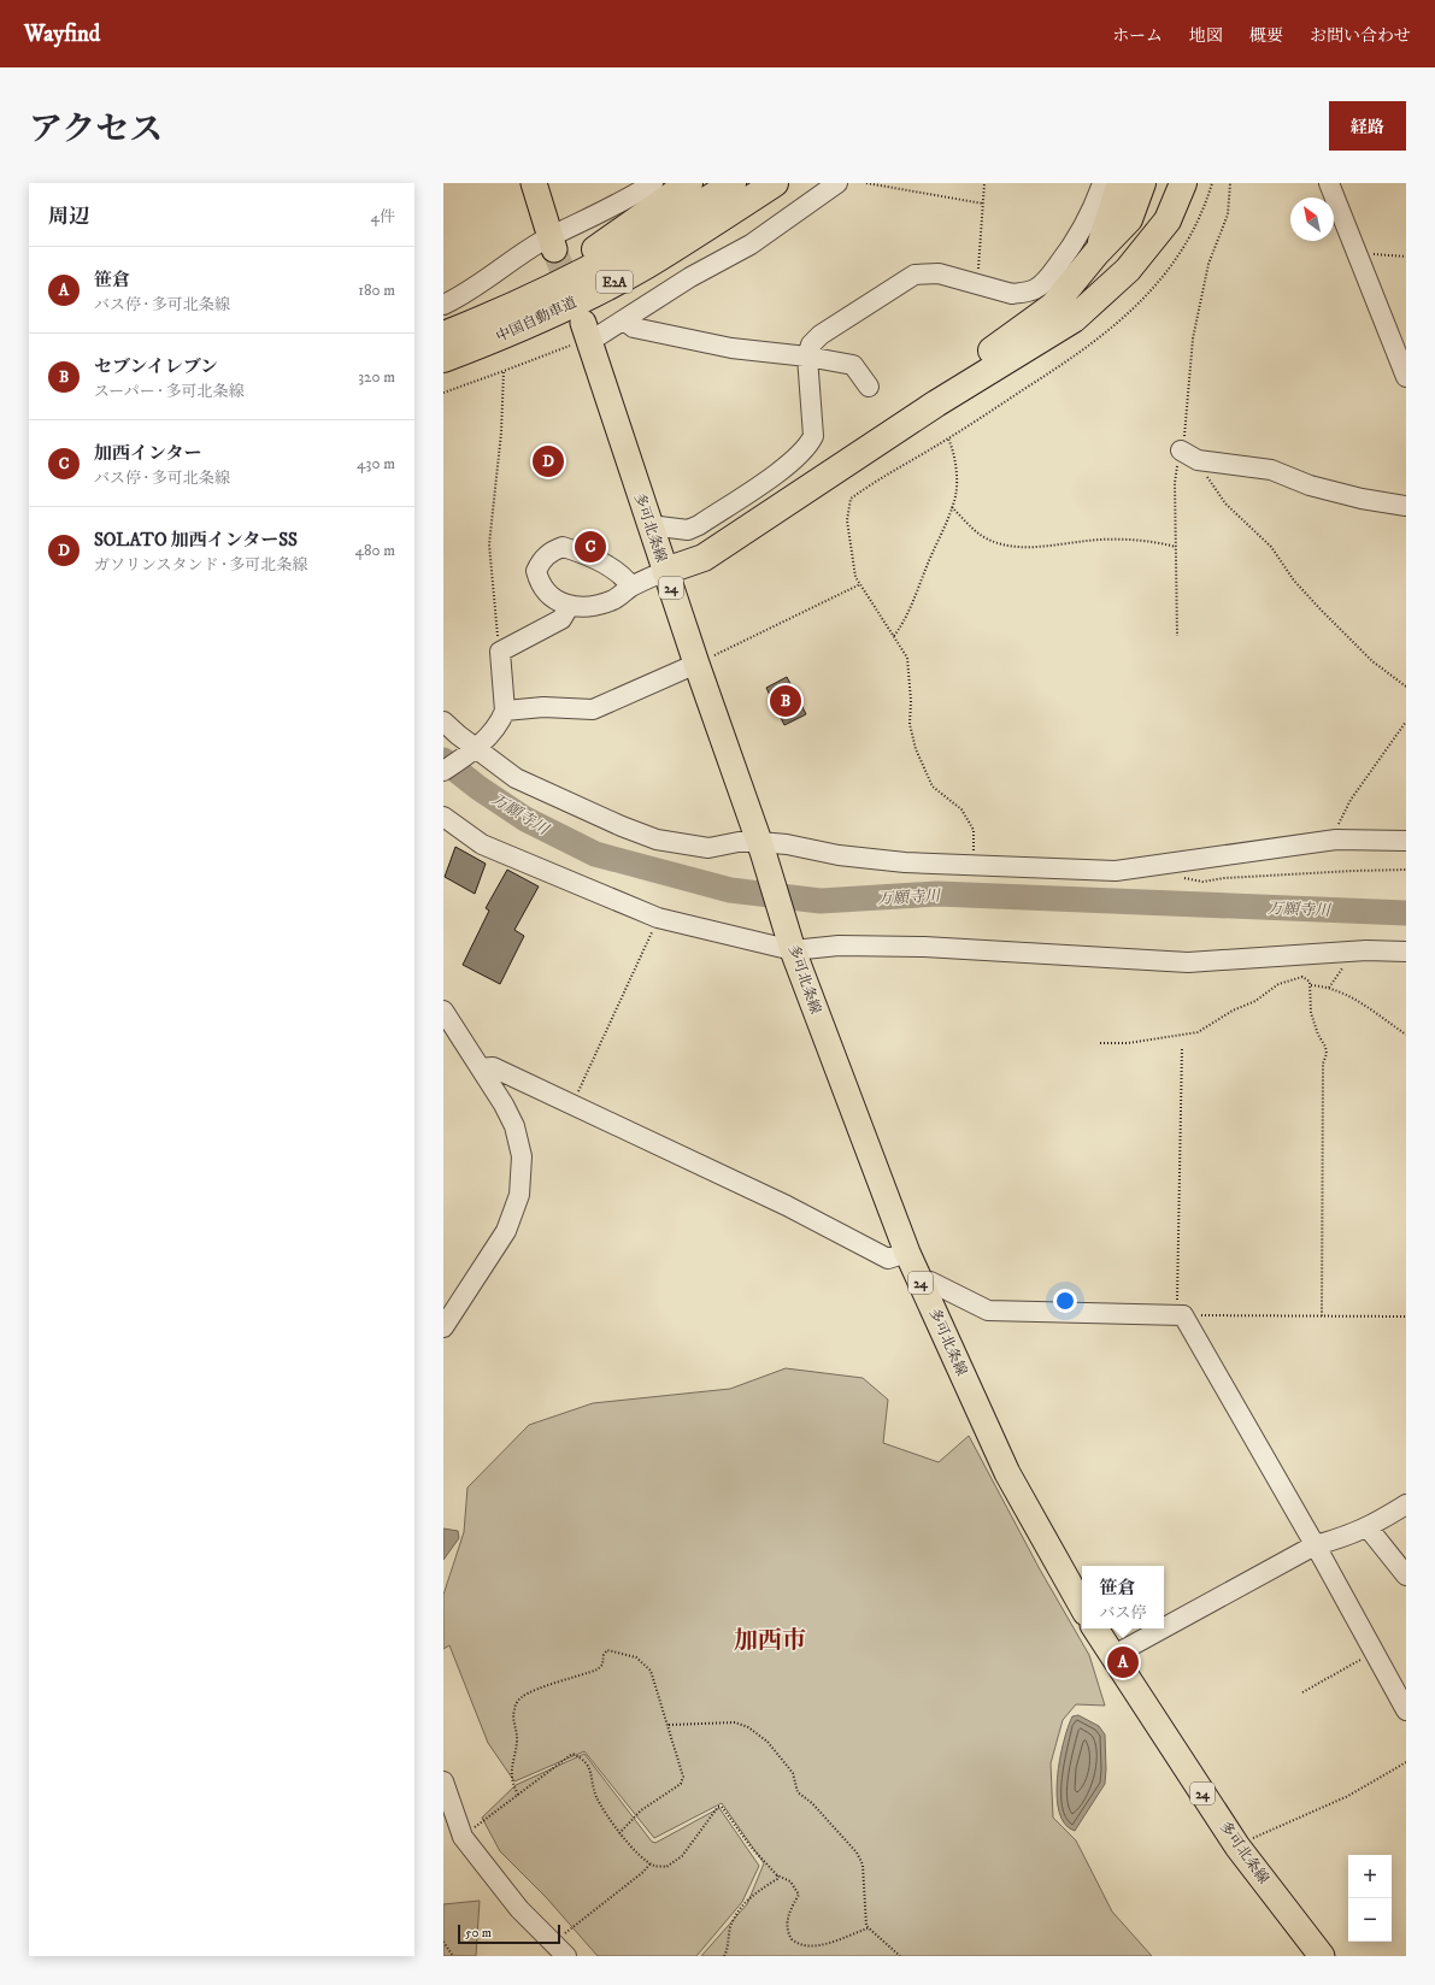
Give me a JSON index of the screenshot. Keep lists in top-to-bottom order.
{
  "streets": {
    "highway": ["E2A", "中国自動車道"],
    "main road": ["多可北条線", "24"]
  },
  "districts": ["加西市"],
  "water": ["万願寺川"],
  "scale_bar": "50 m",
  "north": "top left",
  "page": {
    "header": "Wayfind",
    "nav": [
      "ホーム",
      "地図",
      "概要",
      "お問い合わせ"
    ],
    "title": "アクセス",
    "buttons": "経路",
    "heading": ["周辺", "4件"],
    "list": [
      {
        "mark": "A",
        "name": "笹倉",
        "note": "バス停 · 多可北条線",
        "value": "180 m"
      },
      {
        "mark": "B",
        "name": "セブンイレブン",
        "note": "スーパー · 多可北条線",
        "value": "320 m"
      },
      {
        "mark": "C",
        "name": "加西インター",
        "note": "バス停 · 多可北条線",
        "value": "430 m"
      },
      {
        "mark": "D",
        "name": "SOLATO 加西インターSS",
        "note": "ガソリンスタンド · 多可北条線",
        "value": "480 m"
      }
    ],
    "pins": [
      "D",
      "C",
      "B",
      "A"
    ],
    "popup": ["笹倉", "バス停"],
    "map_buttons": ["+", "−"],
    "scale": "50 m"
  }
}
